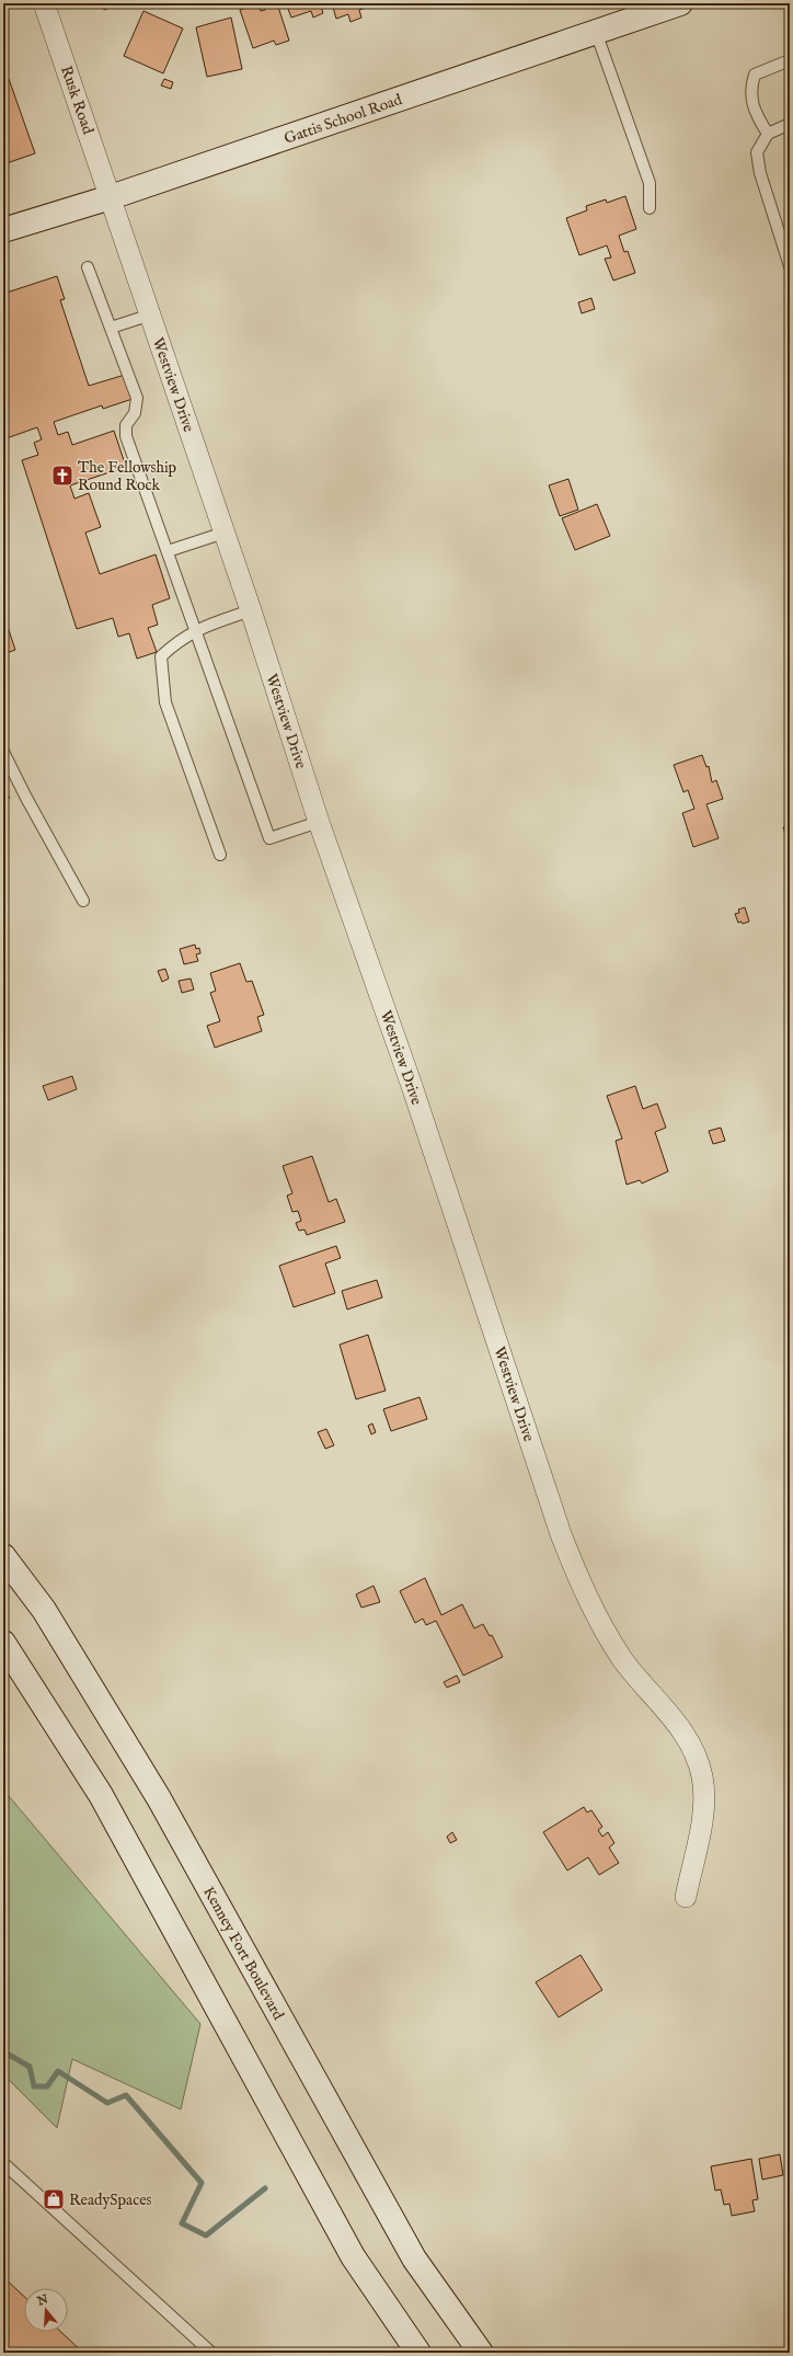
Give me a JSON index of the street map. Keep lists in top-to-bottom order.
{
  "streets": {
    "main road": ["Gattis School Road", "Kenney Fort Boulevard"],
    "street": ["Rusk Road", "Westview Drive"]
  },
  "crossings": [
    ["Rusk Road", "Gattis School Road"],
    ["Rusk Road", "Westview Drive"],
    ["Gattis School Road", "Westview Drive"]
  ],
  "places": {
    "church": ["The Fellowship Round Rock"],
    "shop": ["ReadySpaces"]
  },
  "north": "top"
}
